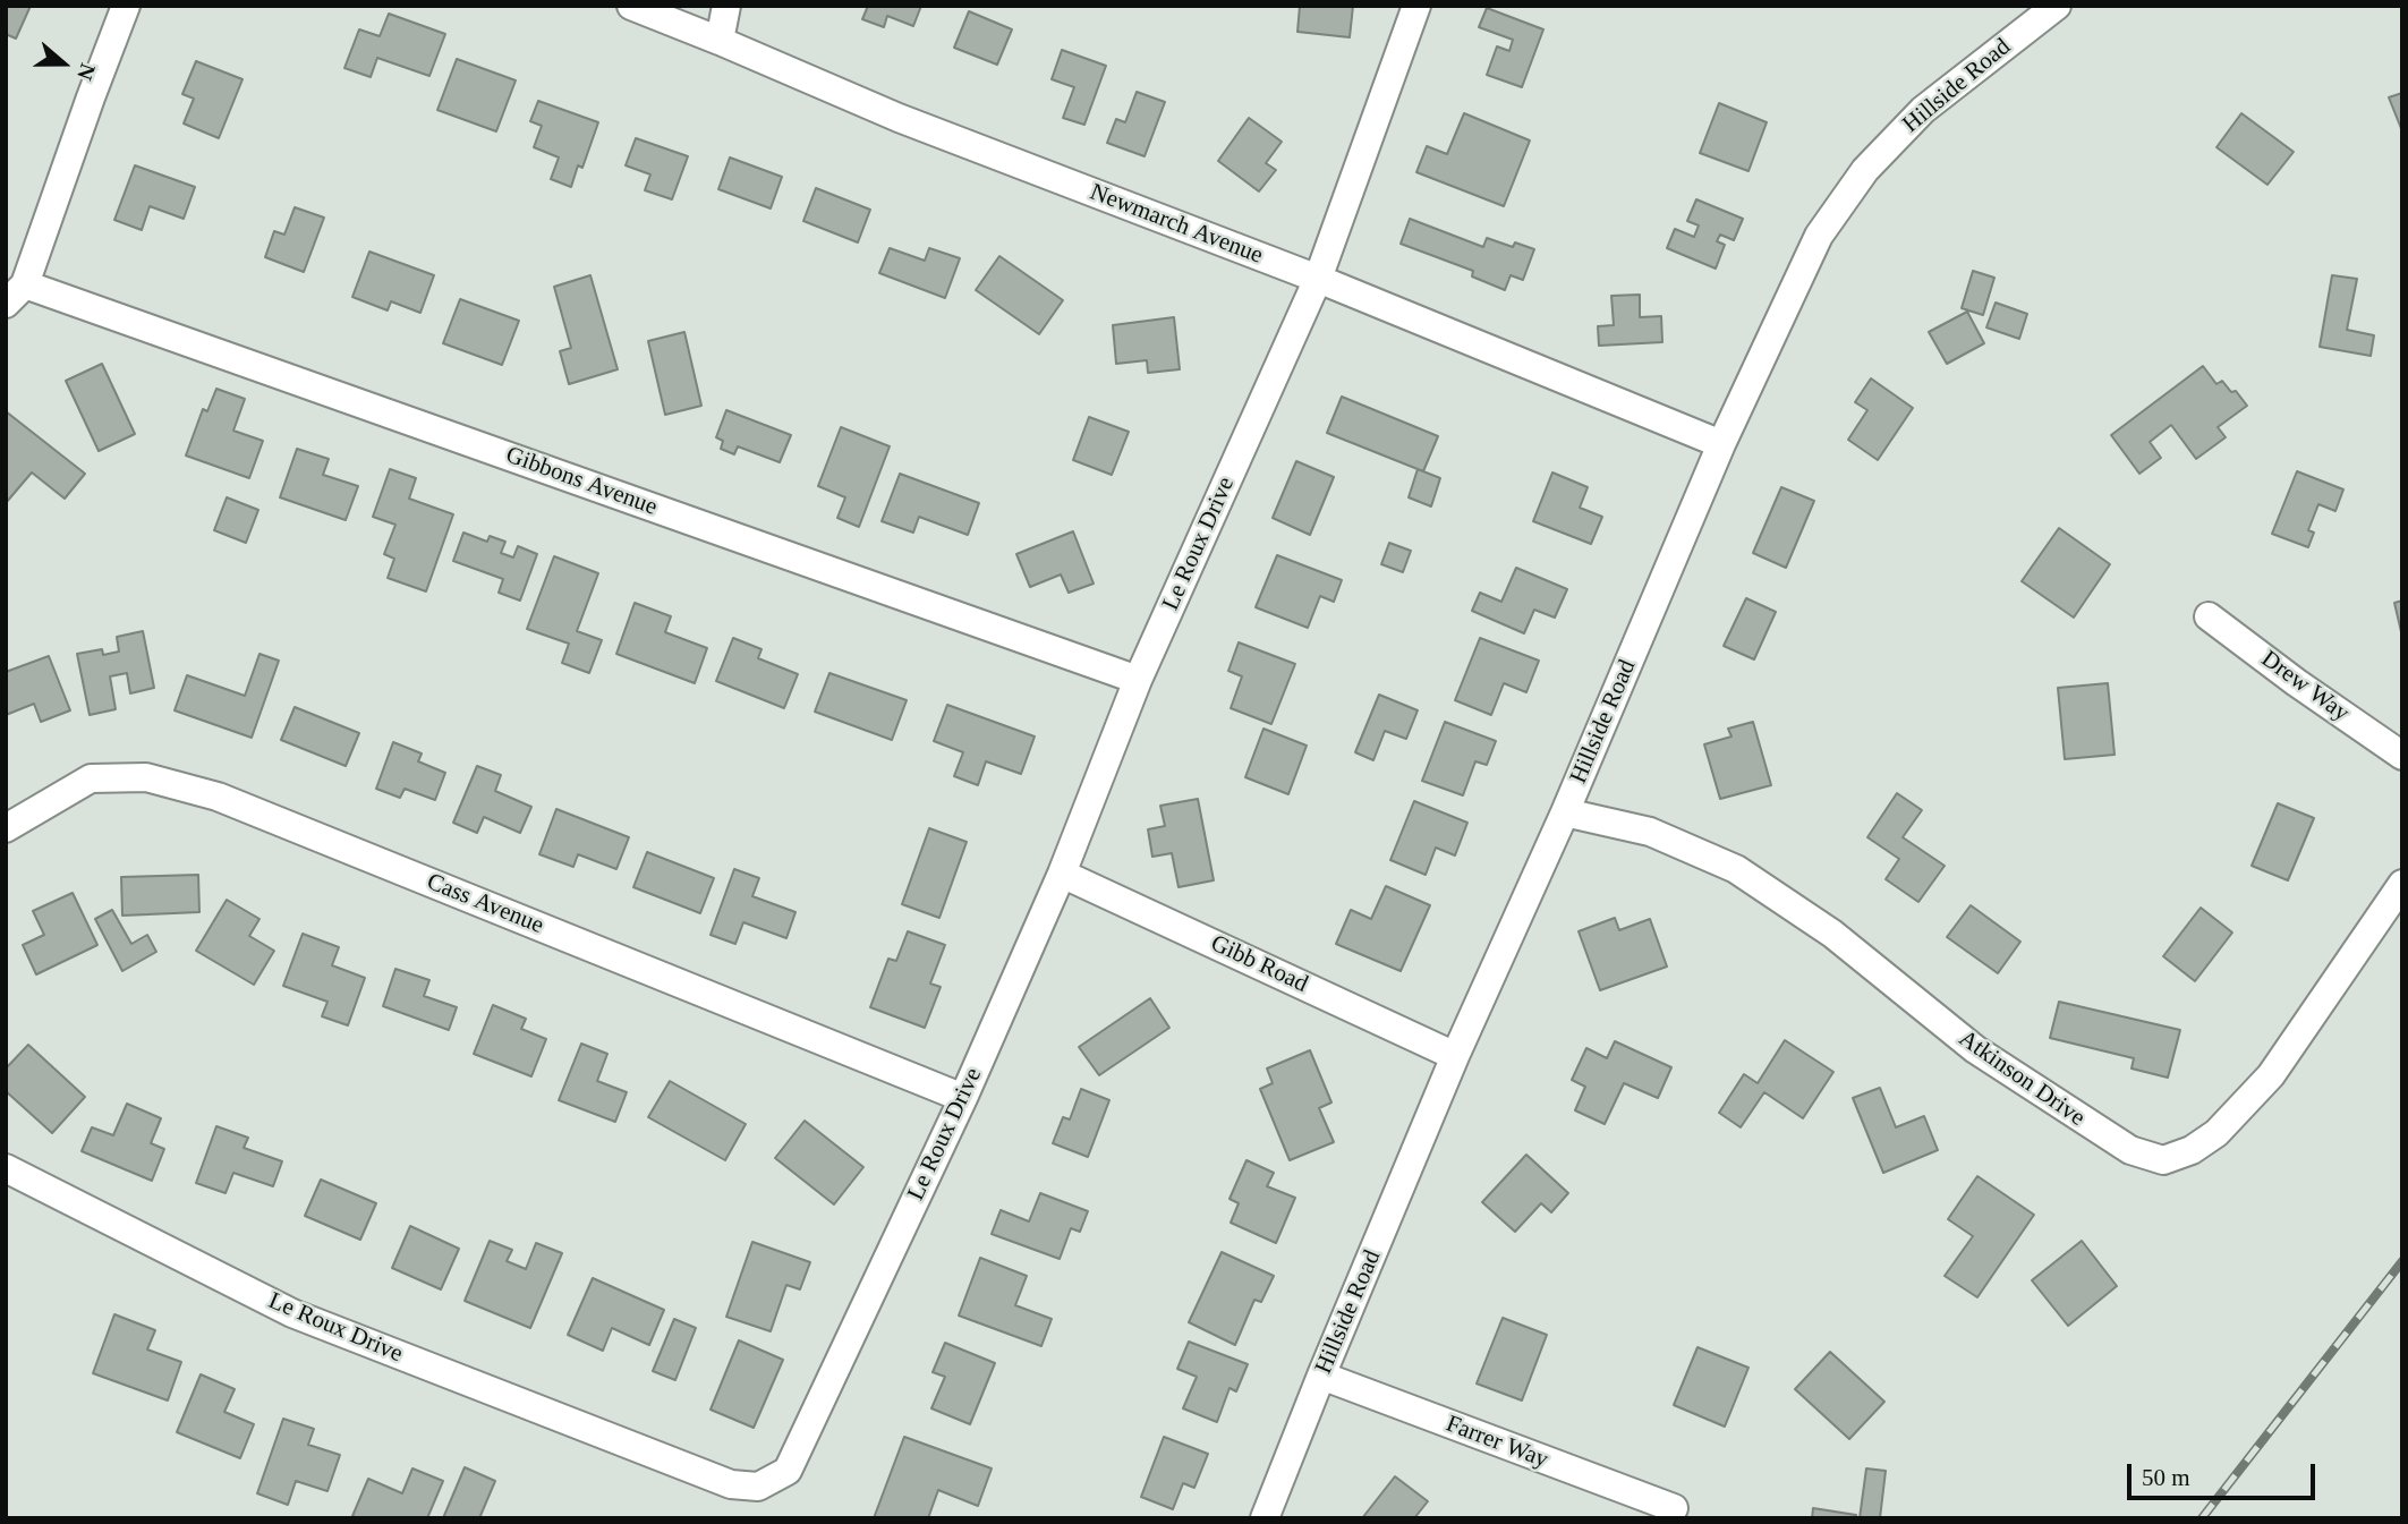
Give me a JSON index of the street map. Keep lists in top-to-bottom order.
{
  "streets": {
    "street": [
      "Hillside Road",
      "Newmarch Avenue",
      "Gibbons Avenue",
      "Le Roux Drive",
      "Drew Way",
      "Cass Avenue",
      "Gibb Road",
      "Atkinson Drive",
      "Farrer Way"
    ]
  },
  "crossings": [
    ["Hillside Road", "Newmarch Avenue"],
    ["Hillside Road", "Gibb Road"],
    ["Hillside Road", "Atkinson Drive"],
    ["Hillside Road", "Farrer Way"],
    ["Newmarch Avenue", "Le Roux Drive"],
    ["Gibbons Avenue", "Le Roux Drive"],
    ["Le Roux Drive", "Cass Avenue"],
    ["Le Roux Drive", "Gibb Road"]
  ],
  "scale_bar": "50 m",
  "north": "right"
}
